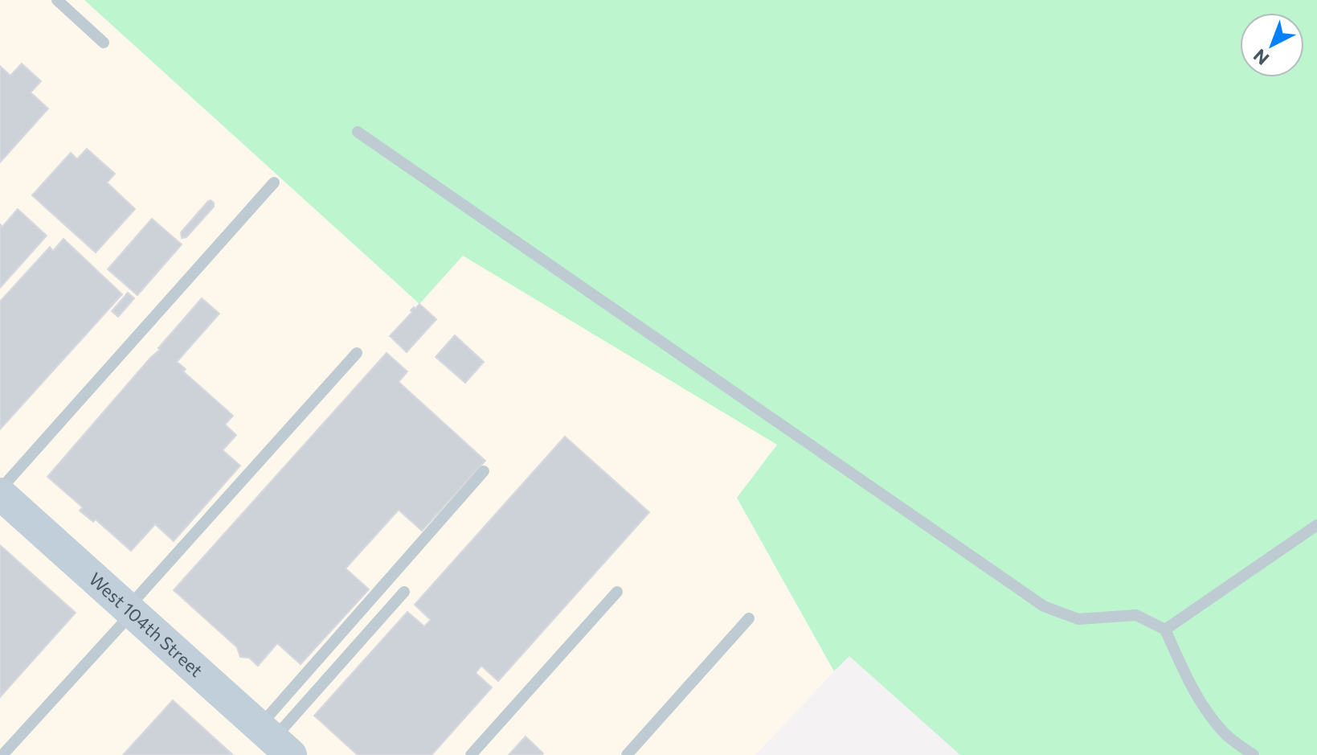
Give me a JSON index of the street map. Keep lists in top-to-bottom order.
{
  "streets": {
    "street": ["West 104th Street"]
  },
  "north": "bottom left"
}
